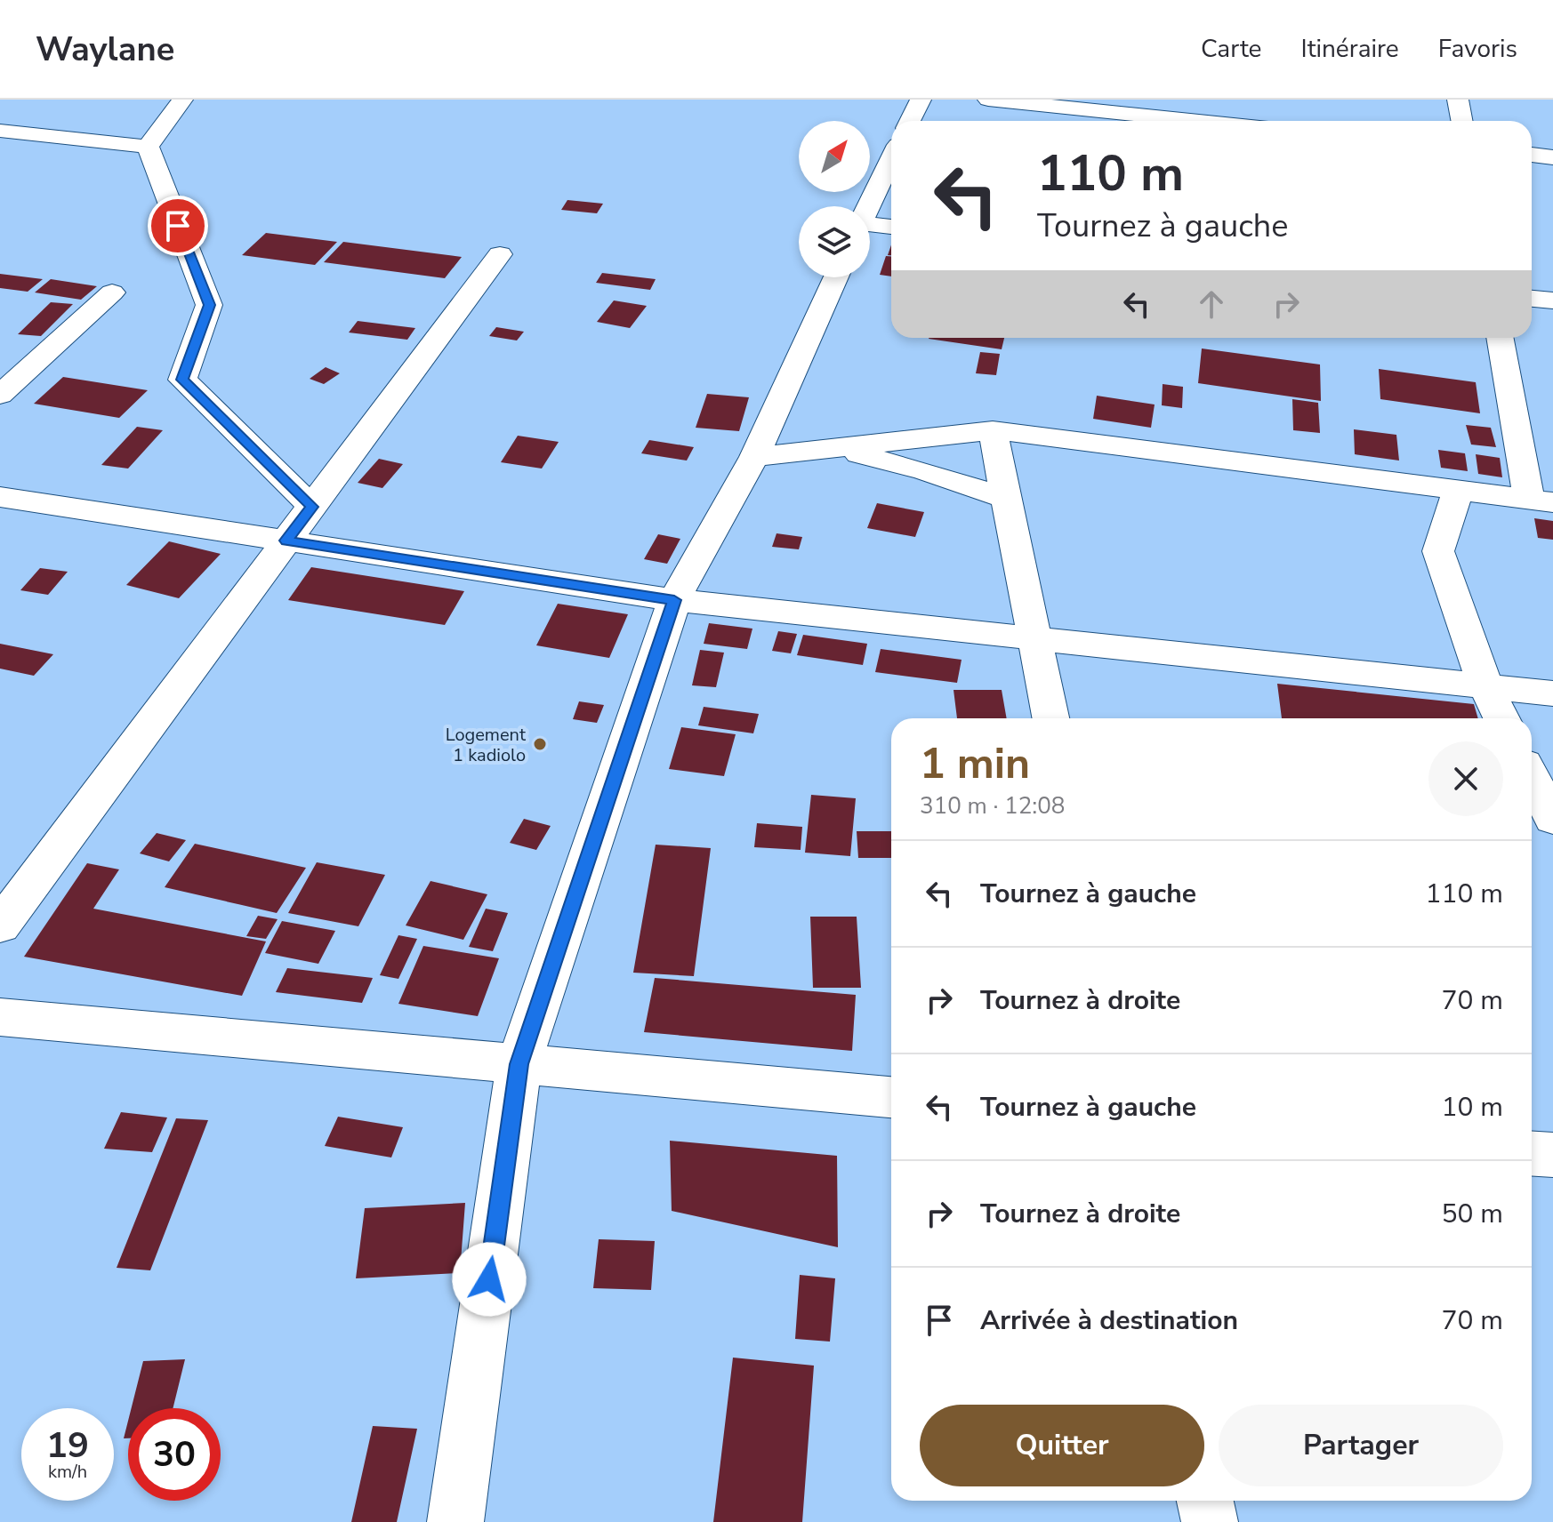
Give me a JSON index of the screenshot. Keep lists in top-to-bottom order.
{
  "places": ["Logement 1 kadiolo"],
  "north": "top right",
  "page": {
    "header": "Waylane",
    "nav": ["Carte", "Itinéraire", "Favoris"],
    "turn": ["110 m", "Tournez à gauche"],
    "heading": ["1 min", "310 m · 12:08"],
    "list": [
      {
        "name": "Tournez à gauche",
        "value": "110 m"
      },
      {
        "name": "Tournez à droite",
        "value": "70 m"
      },
      {
        "name": "Tournez à gauche",
        "value": "10 m"
      },
      {
        "name": "Tournez à droite",
        "value": "50 m"
      },
      {
        "name": "Arrivée à destination",
        "value": "70 m"
      }
    ],
    "buttons": ["Quitter", "Partager"],
    "speed": "19 km/h",
    "limit": "30"
  }
}
